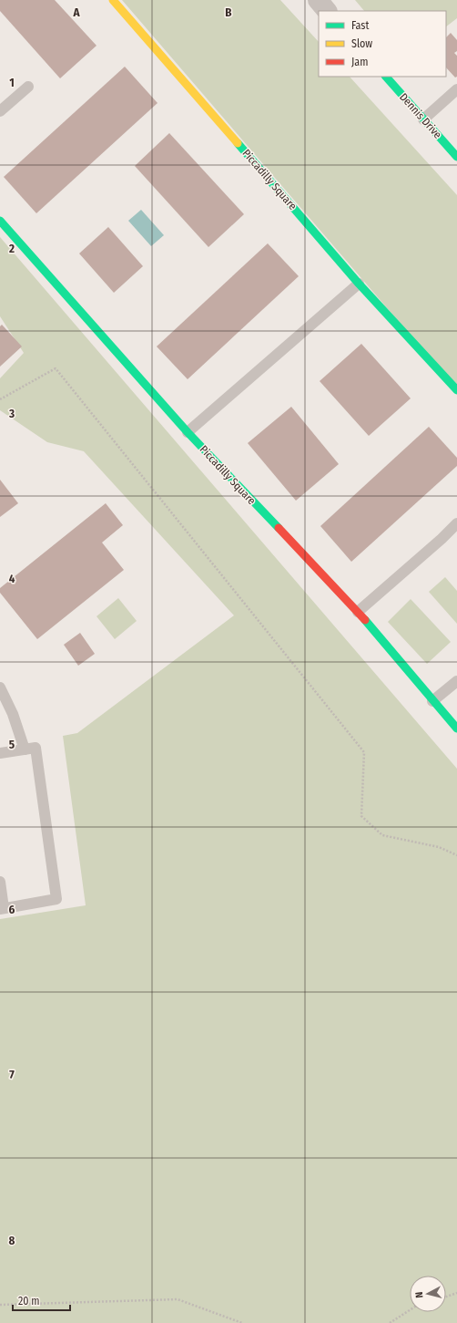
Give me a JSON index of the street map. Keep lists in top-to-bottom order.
{
  "streets": {
    "street": ["Dennis Drive", "Piccadilly Square"]
  },
  "legend": ["Fast", "Slow", "Jam"],
  "scale_bar": "20 m",
  "north": "left",
  "grid": {
    "columns": ["A", "B"],
    "rows": [
      "1",
      "2",
      "3",
      "4",
      "5",
      "6",
      "7",
      "8"
    ]
  }
}
